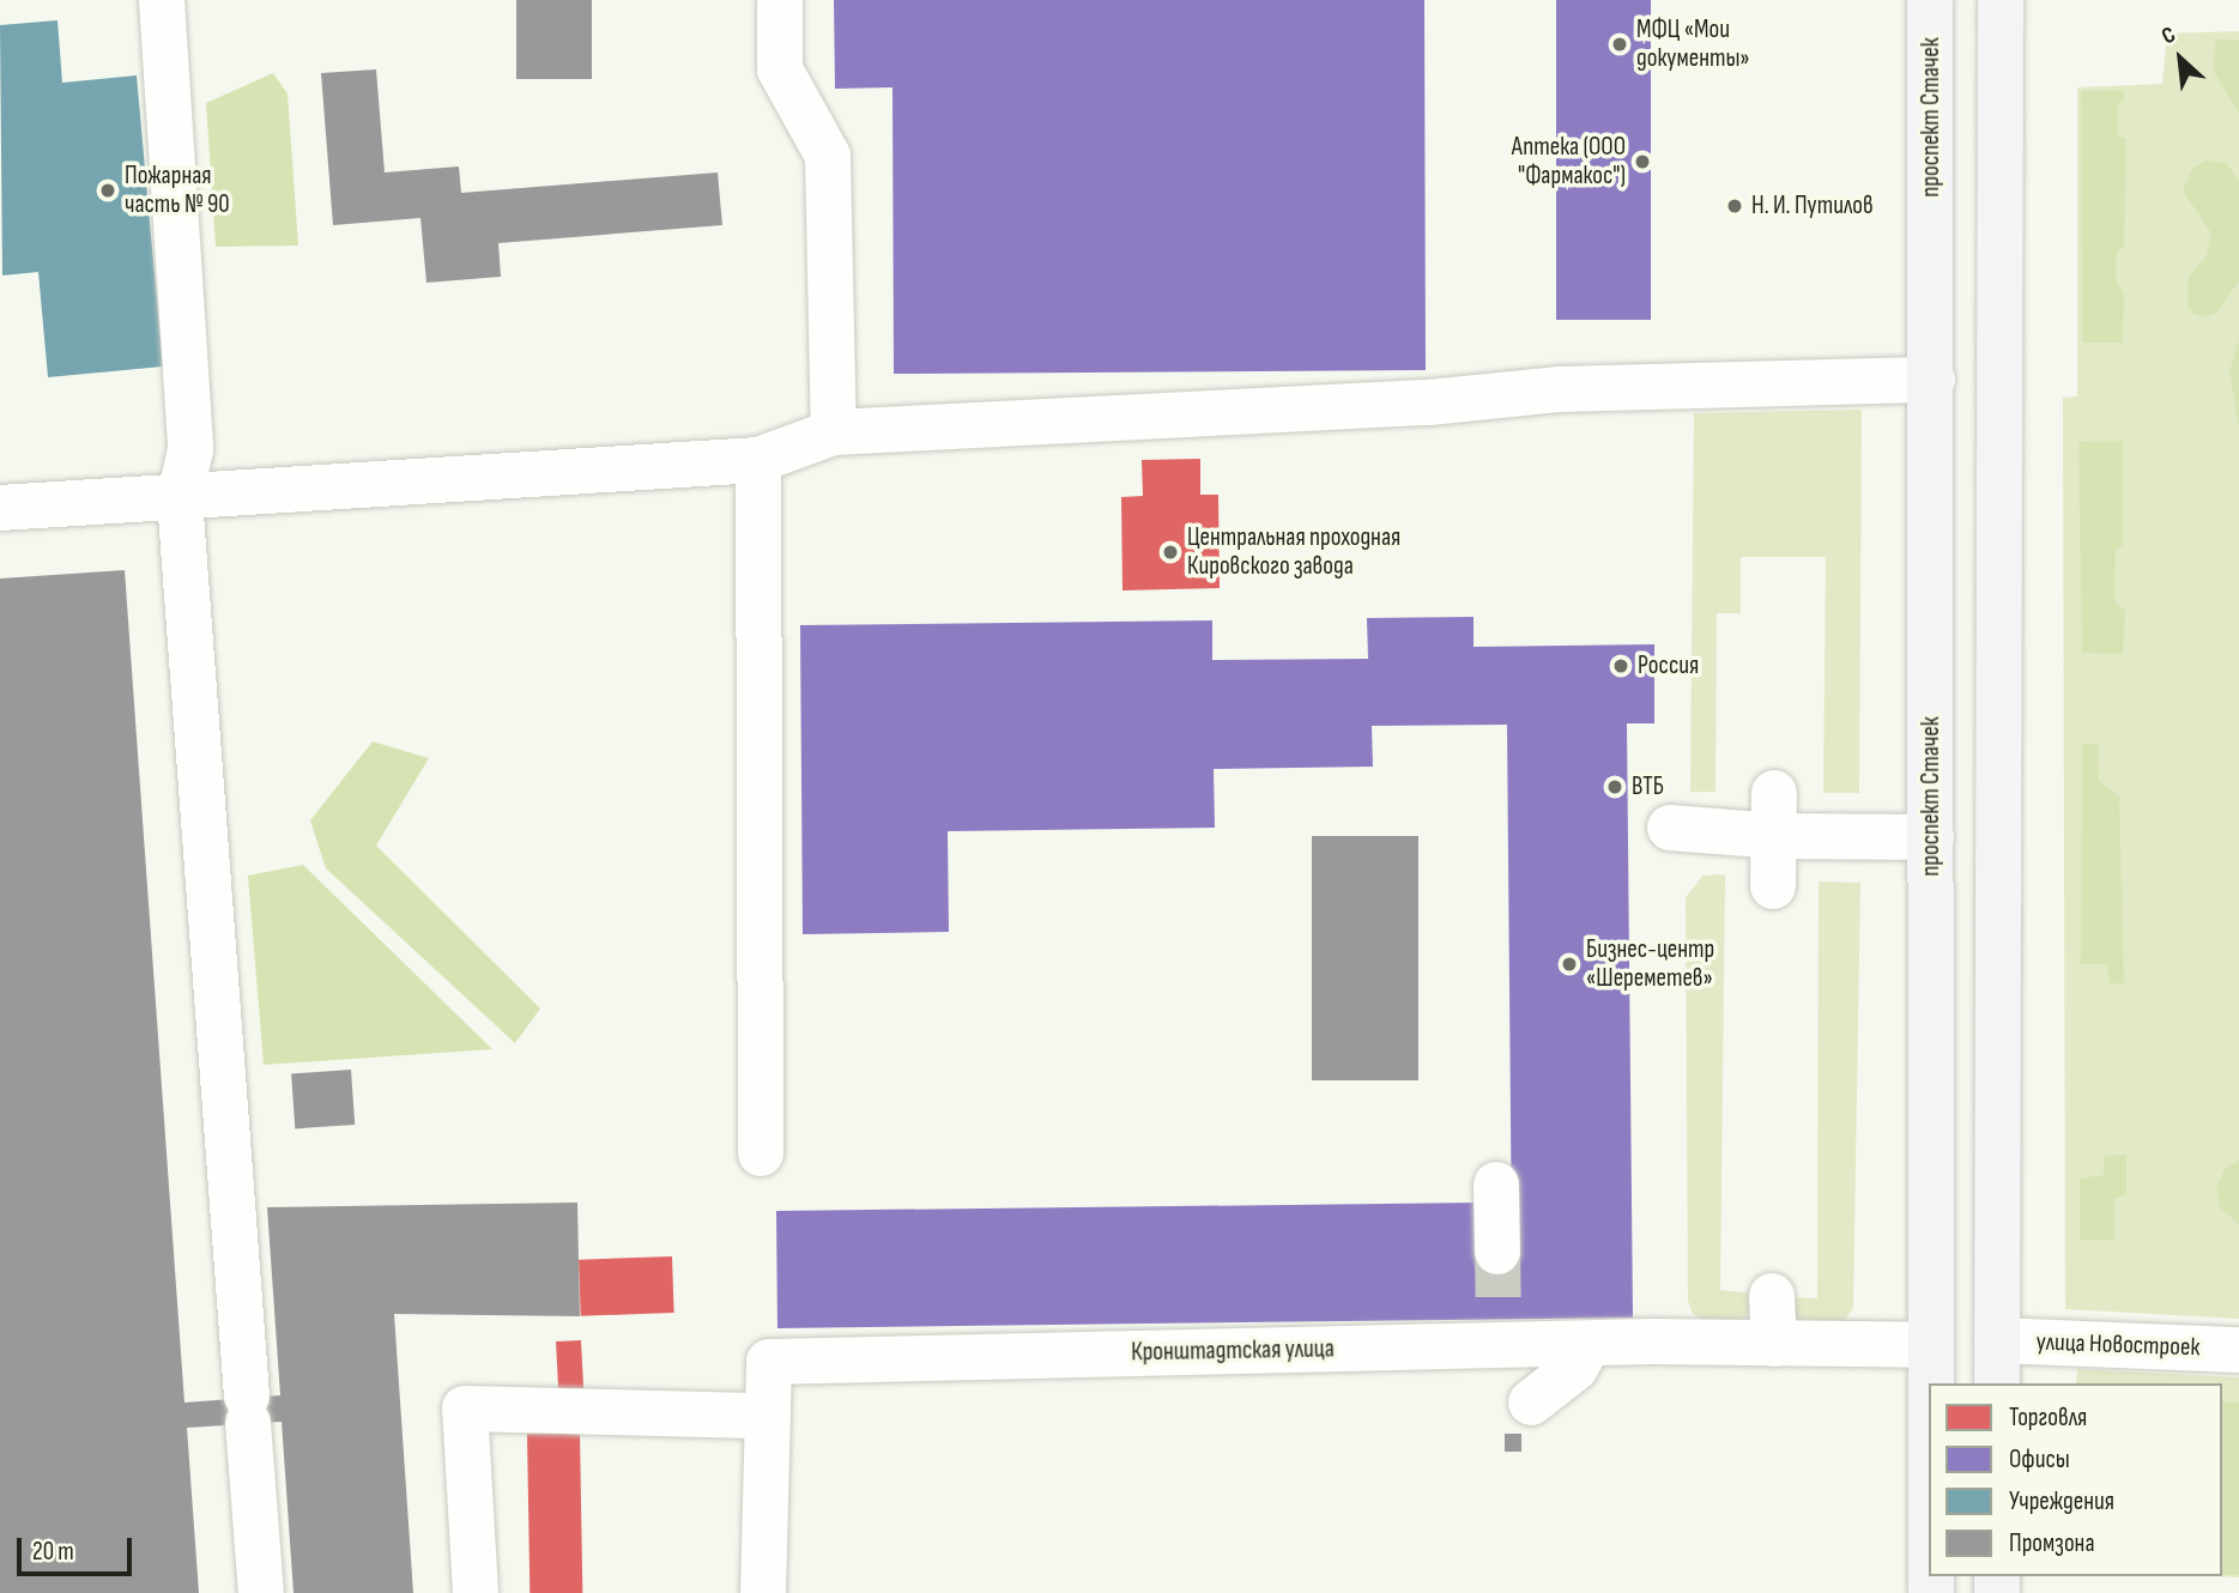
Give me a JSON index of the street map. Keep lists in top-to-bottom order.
{
  "streets": {
    "main road": ["проспект Стачек"],
    "street": ["улица Новостроек", "Кронштадтская улица"]
  },
  "crossings": [
    ["проспект Стачек", "Кронштадтская улица"]
  ],
  "places": [
    "МФЦ «Мои документы»",
    "Аптека (ООО \"Фармакос\")",
    "Пожарная часть № 90",
    "Н. И. Путилов",
    "Центральная проходная Кировского завода",
    "Россия",
    "ВТБ",
    "Бизнес-центр «Шереметев»"
  ],
  "legend": [
    "Торговля",
    "Офисы",
    "Учреждения",
    "Промзона"
  ],
  "scale_bar": "20 m",
  "north": "top left"
}
